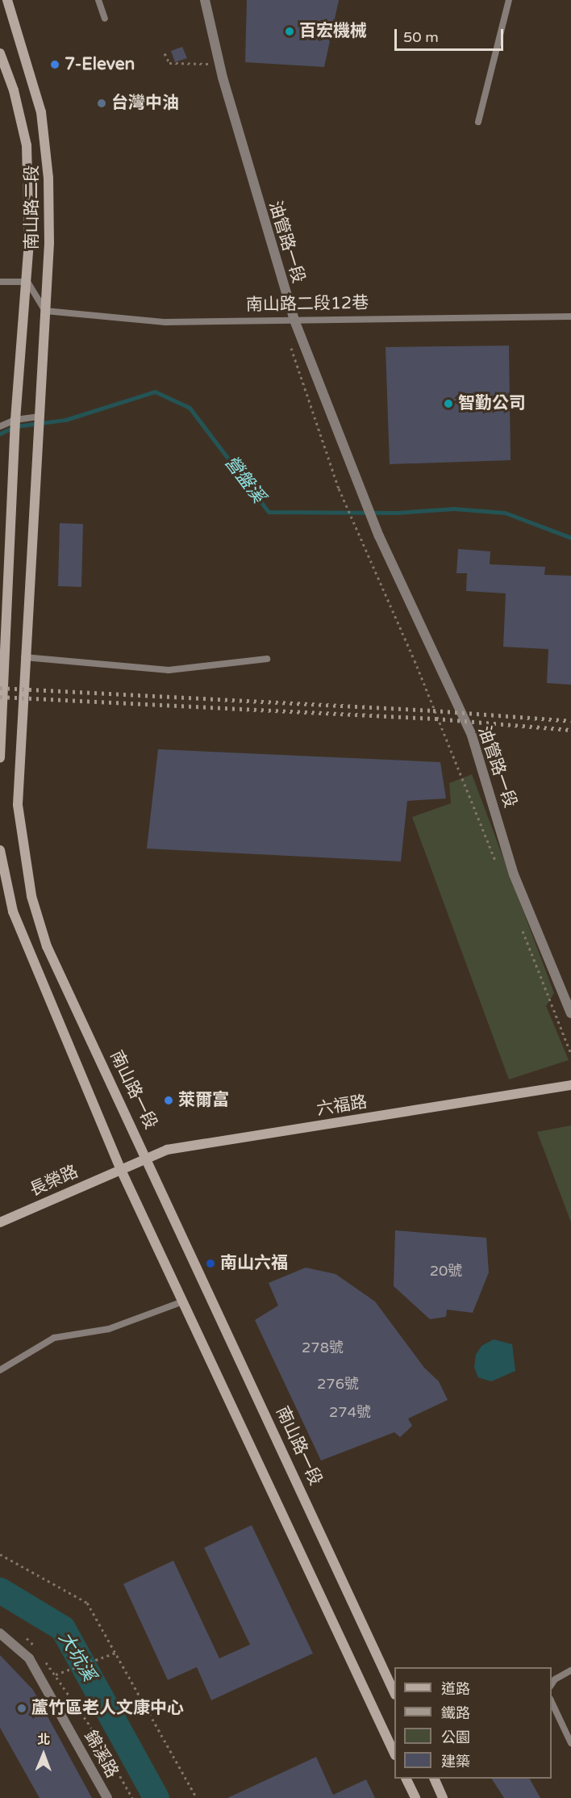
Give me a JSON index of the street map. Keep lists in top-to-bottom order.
{
  "streets": {
    "street": [
      "南山路二段",
      "油管路一段",
      "南山路一段",
      "六福路",
      "長榮路",
      "錦溪路"
    ],
    "lane": ["南山路二段12巷"]
  },
  "crossings": [
    ["南山路二段", "南山路二段12巷"],
    ["南山路二段", "南山路一段"],
    ["油管路一段", "南山路二段12巷"],
    ["南山路一段", "六福路"],
    ["六福路", "長榮路"]
  ],
  "water": ["營盤溪", "大坑溪"],
  "places": [
    "百宏機械",
    "7-Eleven",
    "台灣中油",
    "智勤公司",
    "萊爾富",
    "南山六福",
    "蘆竹區老人文康中心"
  ],
  "house_numbers": [
    "20號",
    "278號",
    "276號",
    "274號"
  ],
  "legend": [
    "道路",
    "鐵路",
    "公園",
    "建築"
  ],
  "scale_bar": "50 m",
  "north": "top"
}
